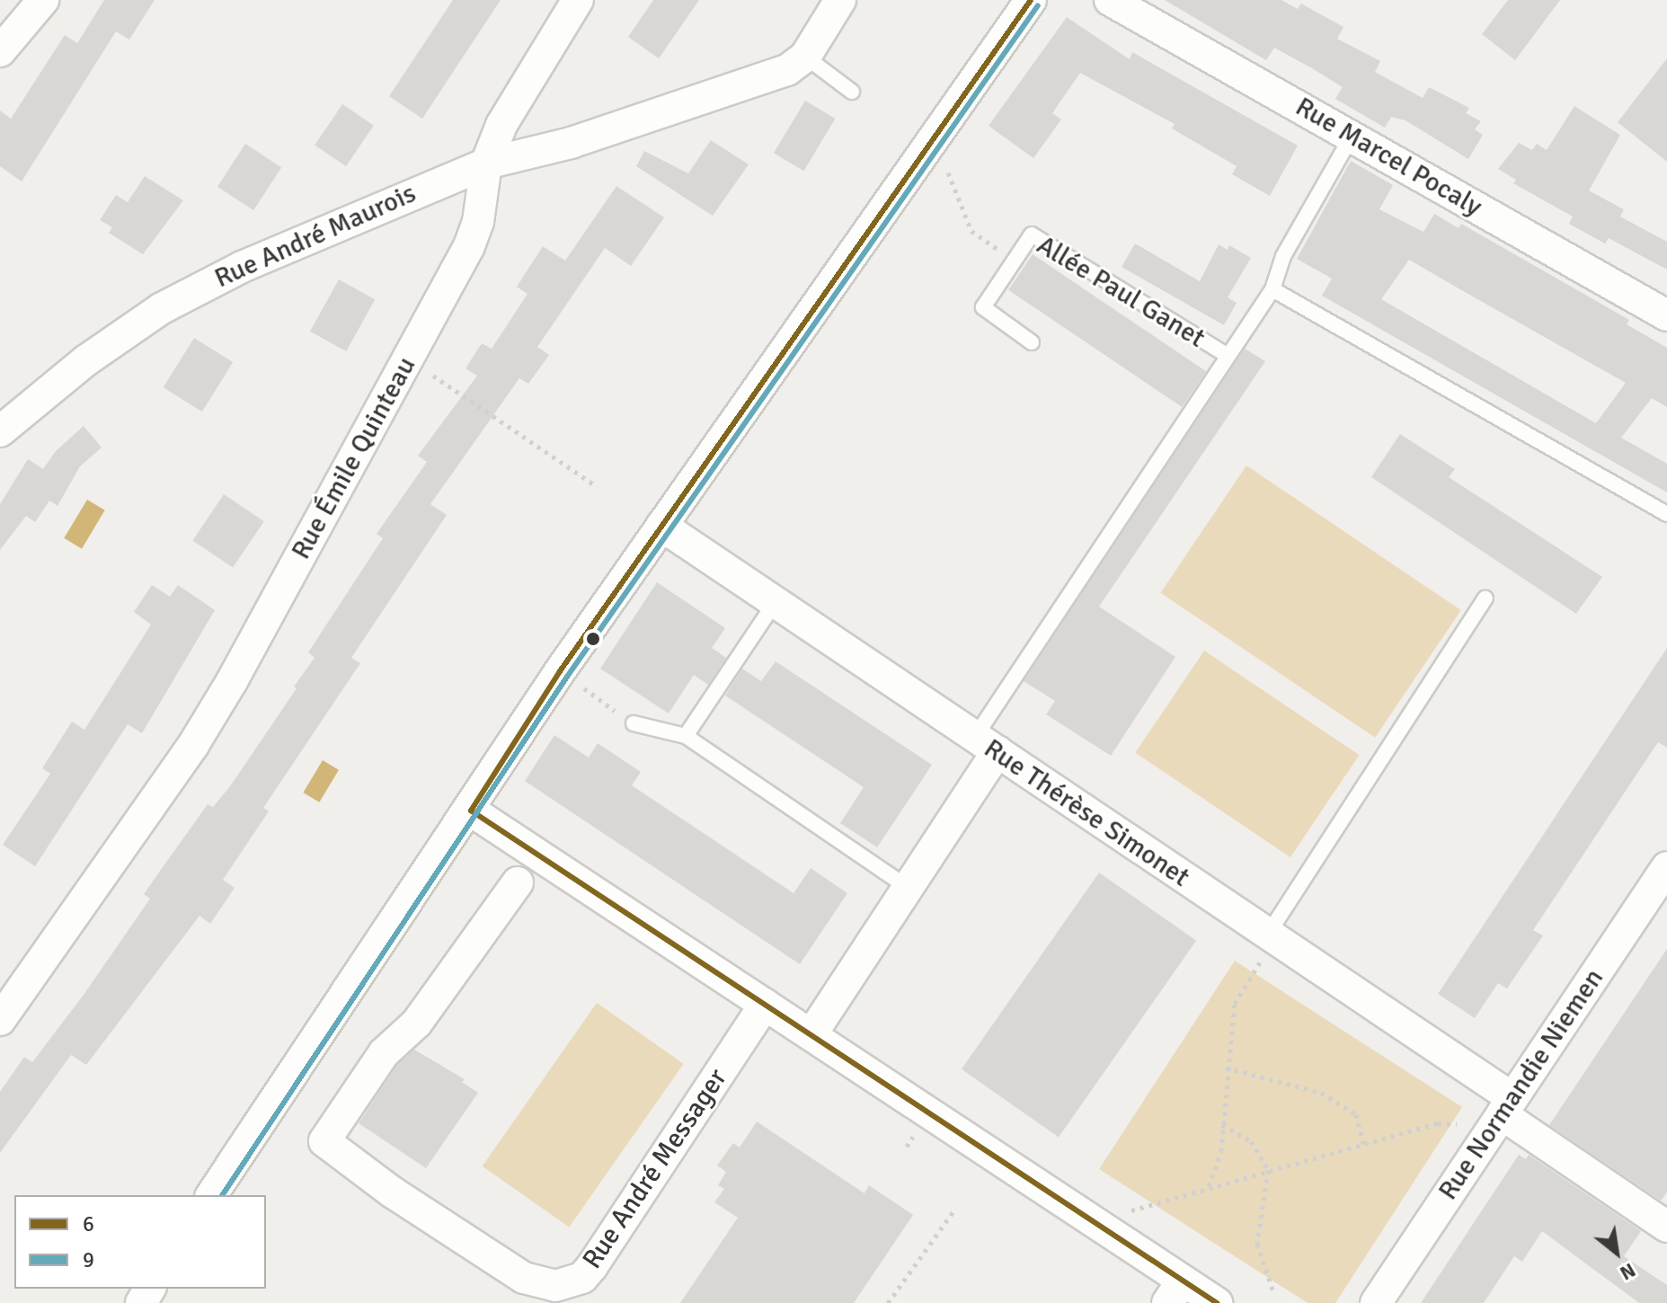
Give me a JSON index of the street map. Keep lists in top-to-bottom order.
{
  "streets": {
    "street": [
      "Rue Marcel Pocaly",
      "Rue André Maurois",
      "Rue Émile Quinteau",
      "Rue Thérèse Simonet",
      "Rue Normandie Niemen",
      "Rue André Messager"
    ],
    "lane": ["Allée Paul Ganet"]
  },
  "crossings": [
    ["Rue André Maurois", "Rue Émile Quinteau"],
    ["Rue Thérèse Simonet", "Rue Normandie Niemen"]
  ],
  "lines": ["transit line 6", "transit line 9"],
  "legend": ["6", "9"],
  "north": "bottom right"
}
